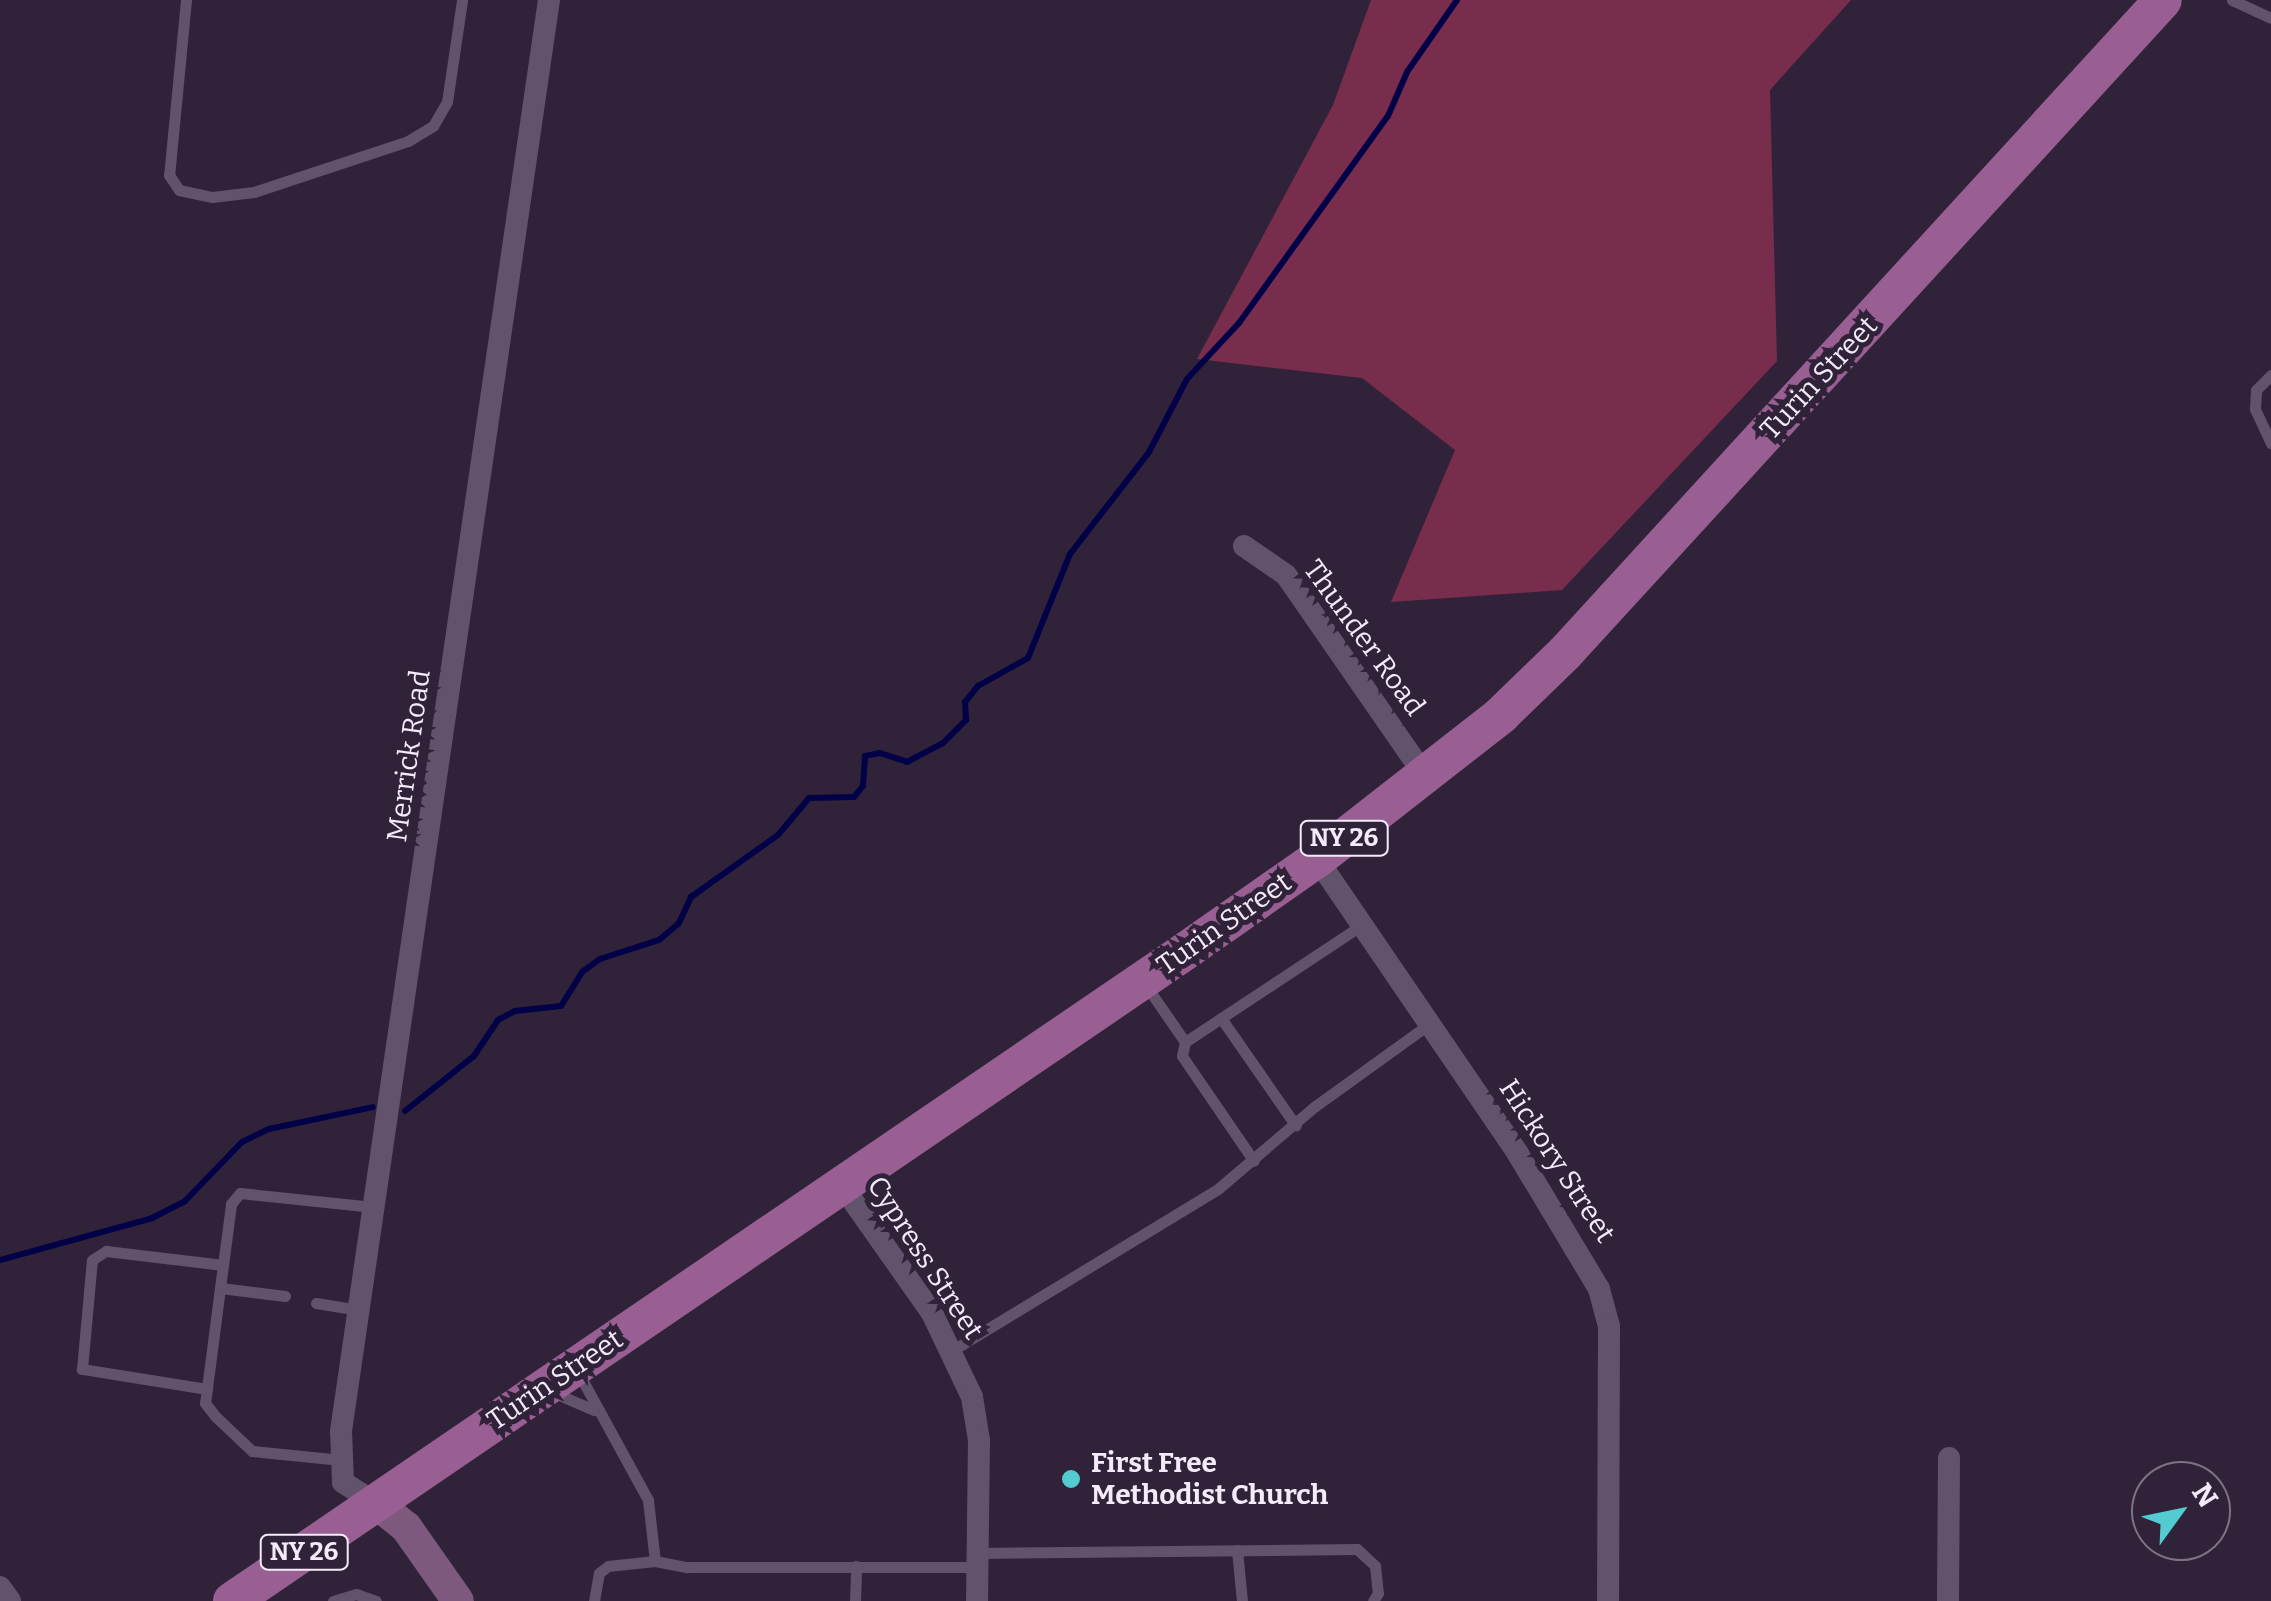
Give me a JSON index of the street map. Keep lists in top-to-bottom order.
{
  "streets": {
    "main road": ["Turin Street", "NY 26"],
    "street": [
      "Thunder Road",
      "Merrick Road",
      "Hickory Street",
      "Cypress Street"
    ]
  },
  "crossings": [
    ["Turin Street", "Thunder Road"],
    ["Turin Street", "Hickory Street"],
    ["Turin Street", "Cypress Street"]
  ],
  "places": ["First Free Methodist Church"],
  "north": "top right"
}
